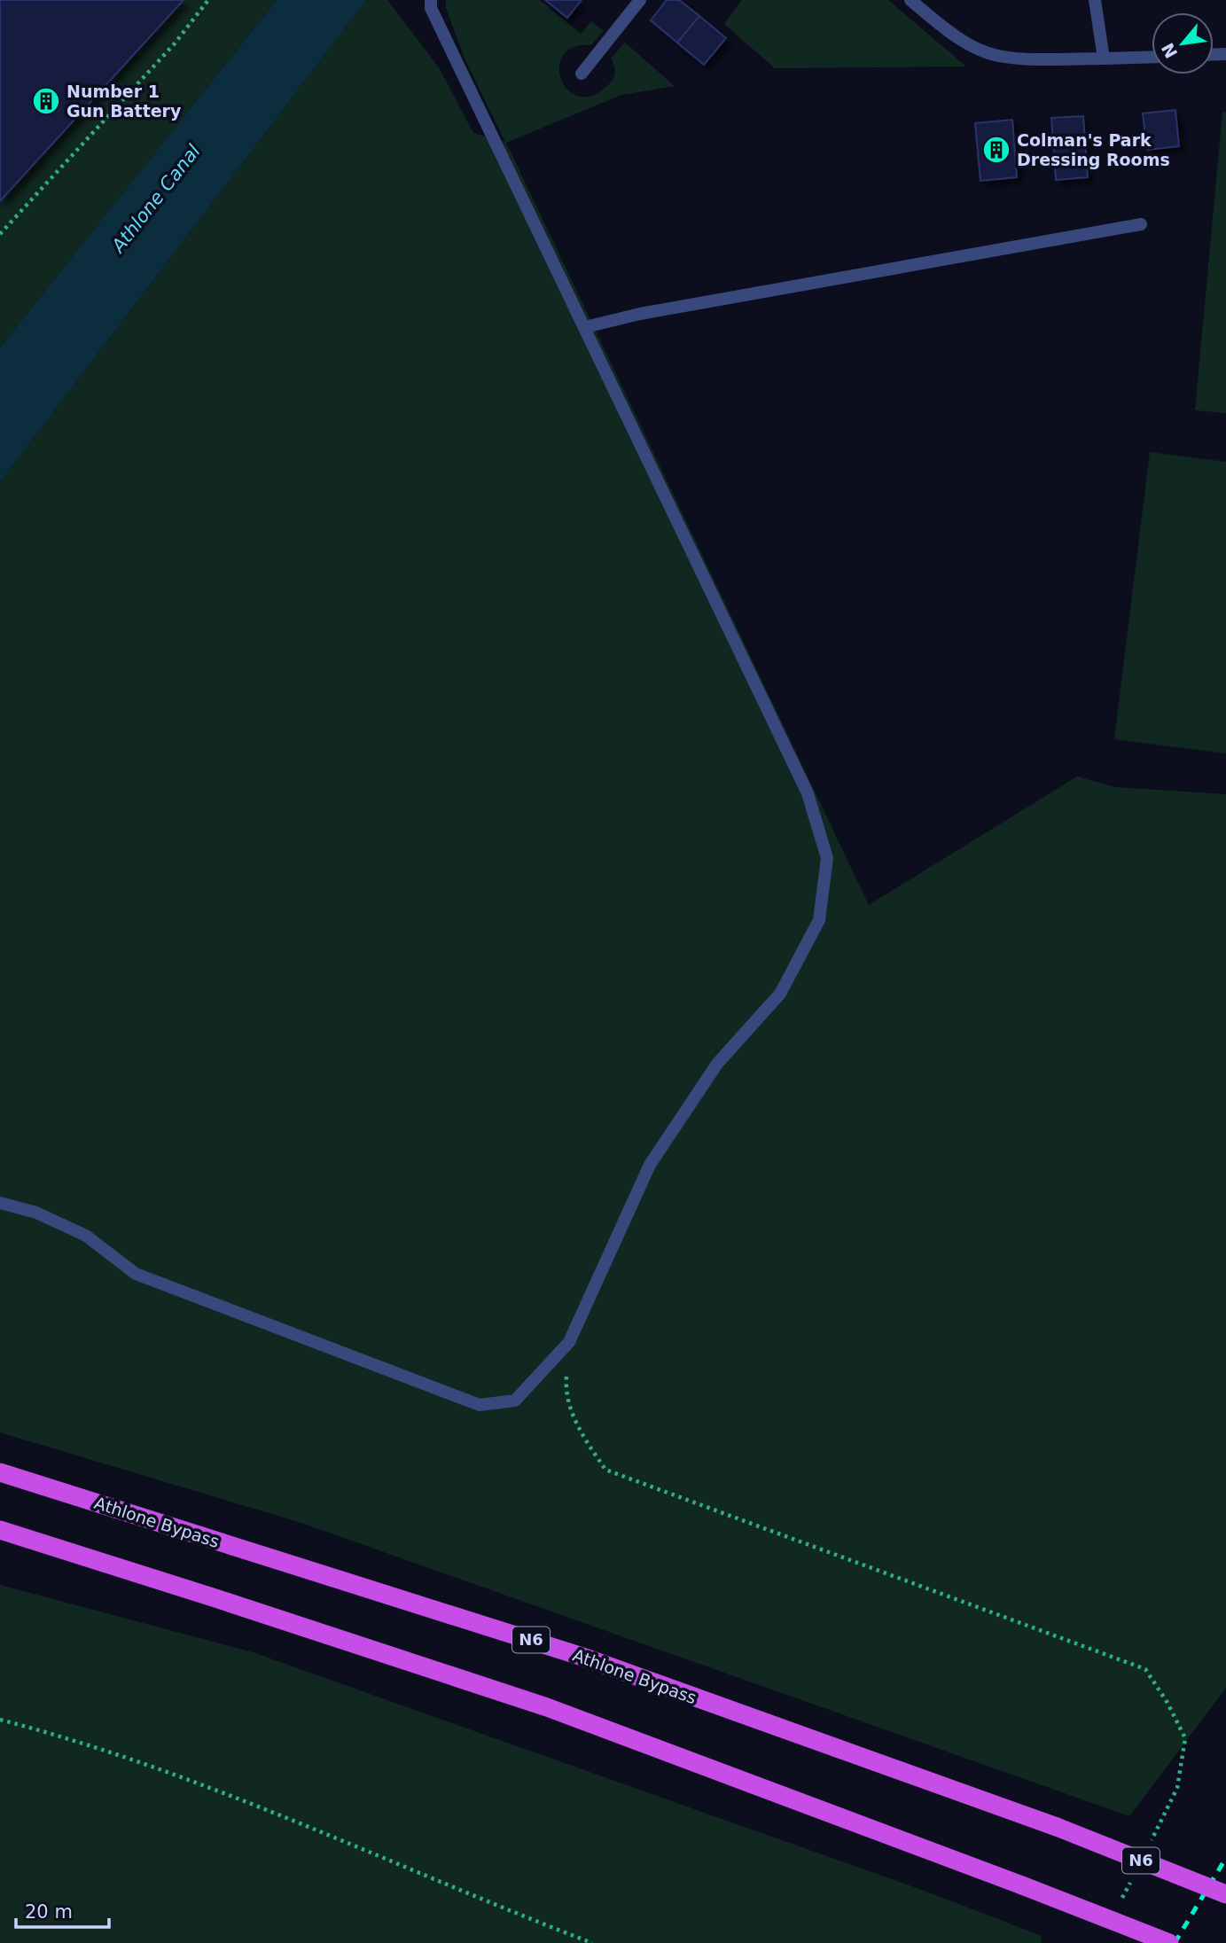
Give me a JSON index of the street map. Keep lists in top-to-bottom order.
{
  "streets": {
    "highway": ["Athlone Bypass", "N6"]
  },
  "water": ["Athlone Canal"],
  "places": {
    "building": ["Number 1 Gun Battery", "Colman's Park Dressing Rooms"]
  },
  "scale_bar": "20 m",
  "north": "bottom left"
}
